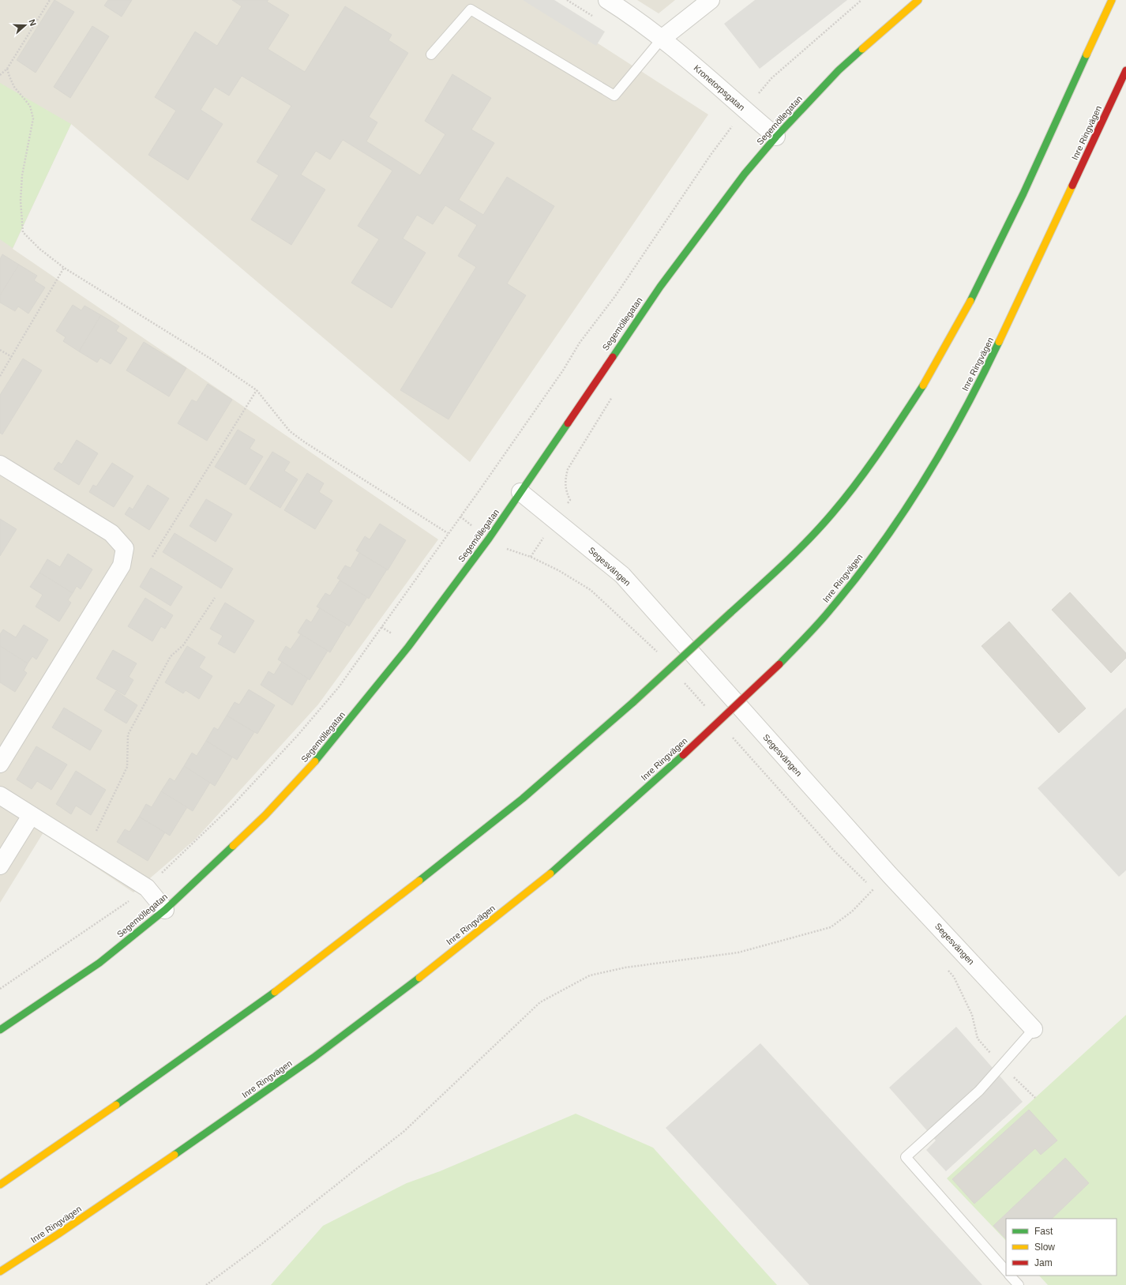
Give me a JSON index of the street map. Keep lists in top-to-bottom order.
{
  "streets": {
    "main road": ["Segemöllegatan", "Inre Ringvägen"],
    "street": ["Kronetorpsgatan", "Segesvängen"]
  },
  "crossings": [
    ["Kronetorpsgatan", "Segemöllegatan"],
    ["Segemöllegatan", "Segesvängen"]
  ],
  "legend": ["Fast", "Slow", "Jam"],
  "north": "right"
}
